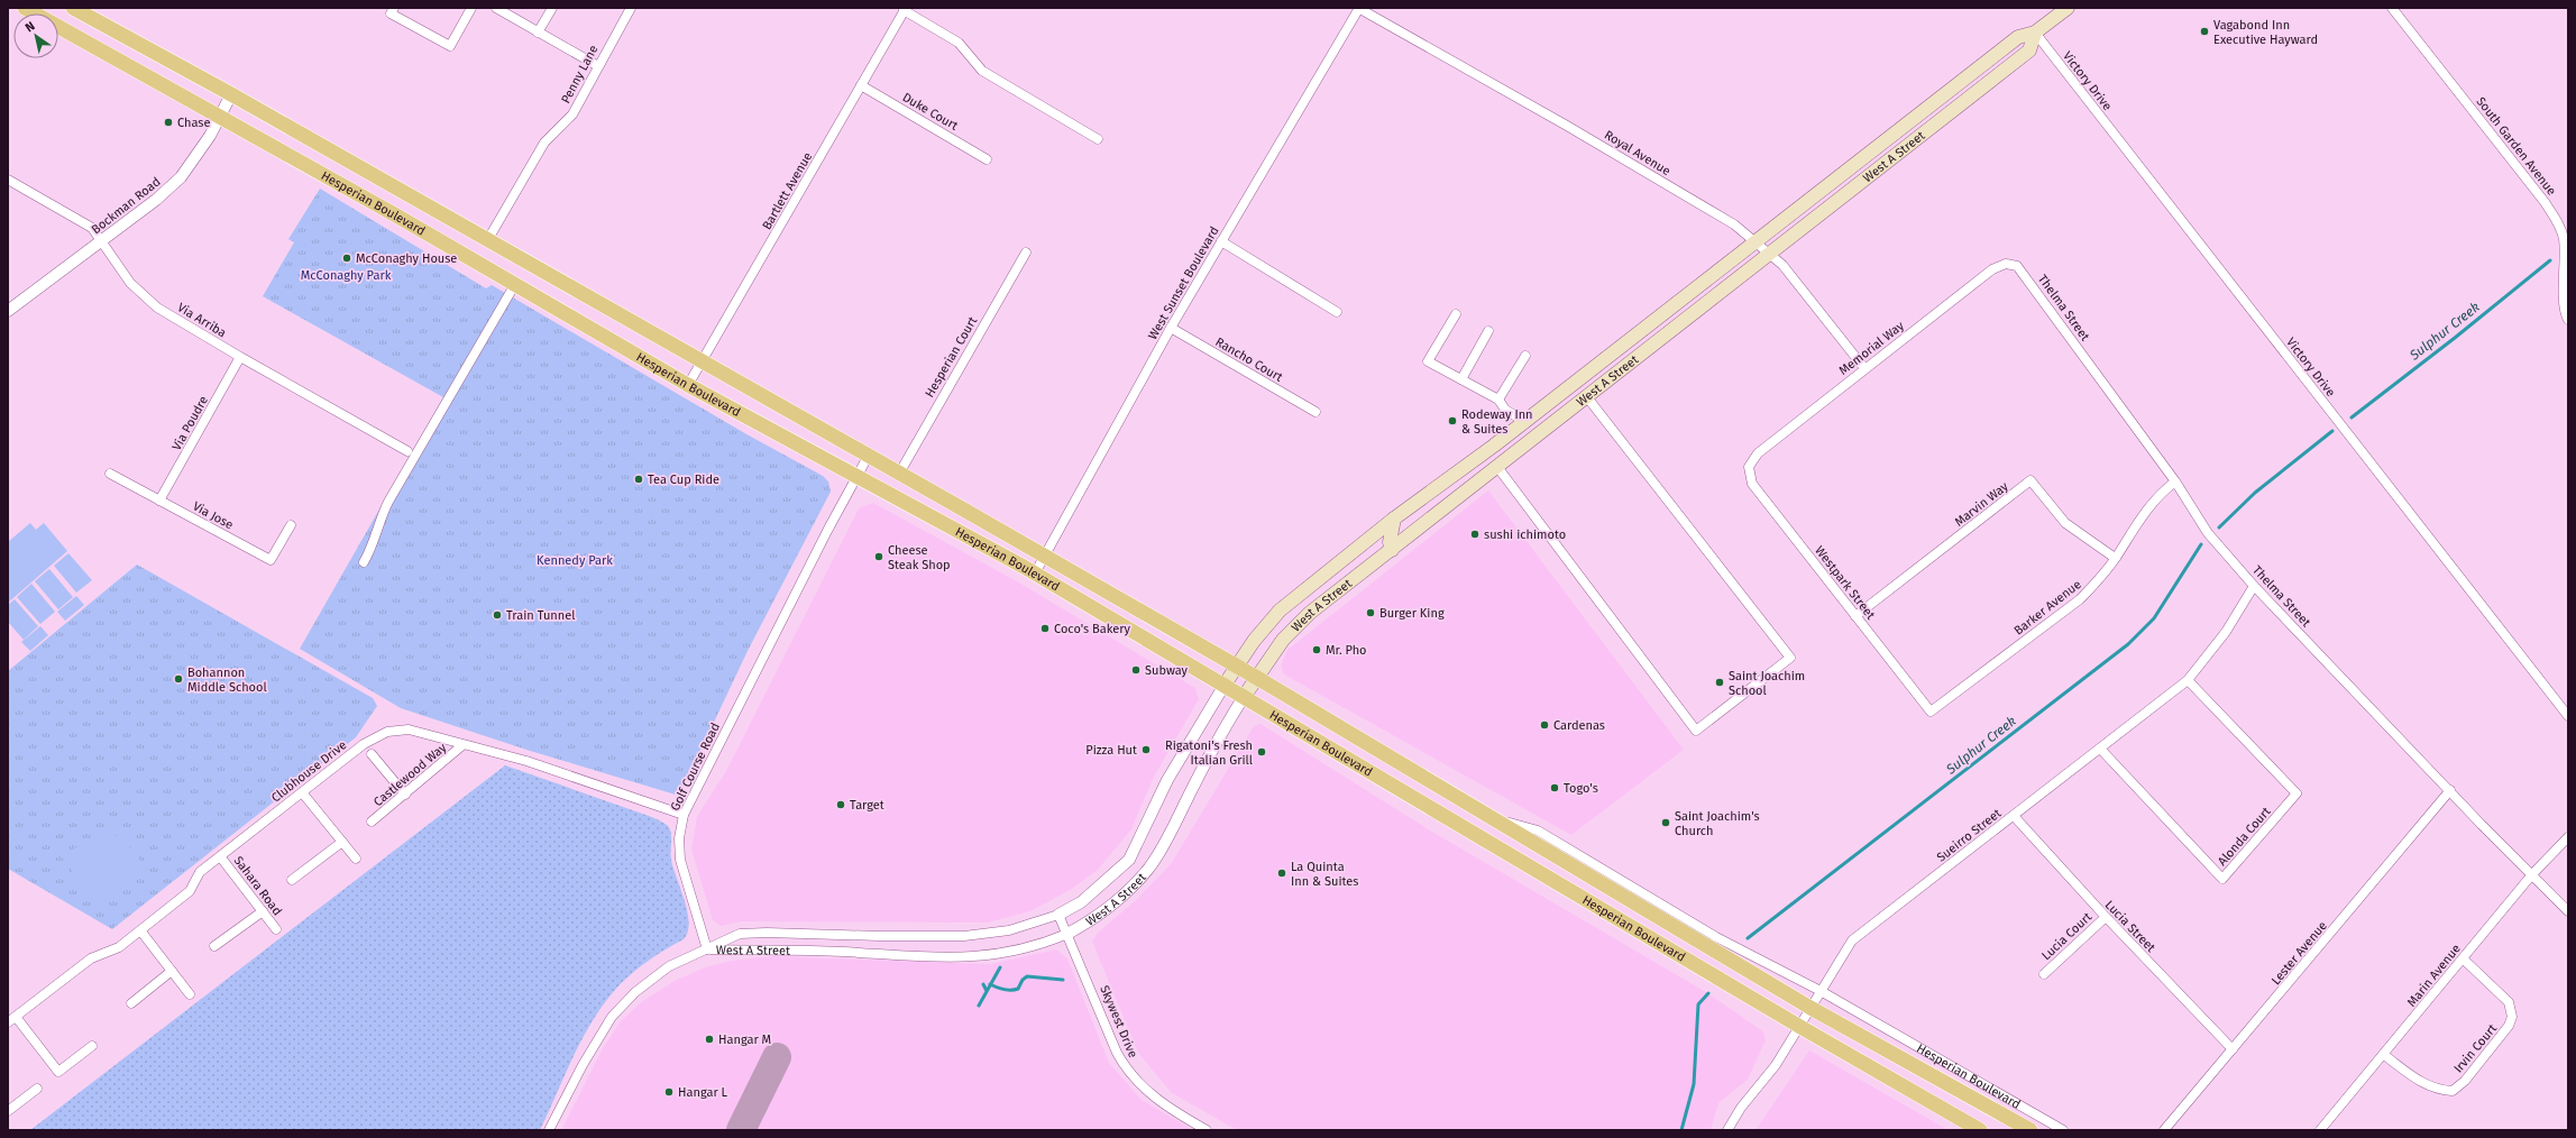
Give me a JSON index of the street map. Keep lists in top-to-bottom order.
{
  "streets": {
    "main road": ["West A Street", "Hesperian Boulevard"],
    "street": [
      "Penny Lane",
      "Victory Drive",
      "Duke Court",
      "South Garden Avenue",
      "Royal Avenue",
      "Bartlett Avenue",
      "Bockman Road",
      "West Sunset Boulevard",
      "Thelma Street",
      "Via Arriba",
      "Memorial Way",
      "Hesperian Court",
      "Rancho Court",
      "Via Poudre",
      "Marvin Way",
      "Via Jose",
      "Westpark Street",
      "Barker Avenue",
      "Golf Course Road",
      "Clubhouse Drive",
      "Castlewood Way",
      "Sueirro Street",
      "Alonda Court",
      "Sahara Road",
      "Lucia Street",
      "Lucia Court",
      "Lester Avenue",
      "Marin Avenue",
      "Skywest Drive",
      "Irvin Court"
    ]
  },
  "crossings": [
    ["Penny Lane", "Hesperian Boulevard"],
    ["Victory Drive", "West A Street"],
    ["Duke Court", "Bartlett Avenue"],
    ["Royal Avenue", "West A Street"],
    ["Royal Avenue", "West Sunset Boulevard"],
    ["Royal Avenue", "Memorial Way"],
    ["West A Street", "Hesperian Boulevard"],
    ["West A Street", "Golf Course Road"],
    ["West A Street", "Skywest Drive"],
    ["Bartlett Avenue", "Hesperian Boulevard"],
    ["Hesperian Boulevard", "Bockman Road"],
    ["Hesperian Boulevard", "West Sunset Boulevard"],
    ["Hesperian Boulevard", "Hesperian Court"],
    ["Hesperian Boulevard", "Golf Course Road"],
    ["Hesperian Boulevard", "Sueirro Street"],
    ["Bockman Road", "Via Arriba"],
    ["West Sunset Boulevard", "Rancho Court"],
    ["Thelma Street", "Memorial Way"],
    ["Thelma Street", "Barker Avenue"],
    ["Thelma Street", "Sueirro Street"],
    ["Thelma Street", "Lester Avenue"],
    ["Thelma Street", "Marin Avenue"],
    ["Via Arriba", "Via Poudre"],
    ["Memorial Way", "Westpark Street"],
    ["Via Poudre", "Via Jose"],
    ["Marvin Way", "Westpark Street"],
    ["Marvin Way", "Barker Avenue"],
    ["Westpark Street", "Barker Avenue"],
    ["Golf Course Road", "Clubhouse Drive"],
    ["Clubhouse Drive", "Castlewood Way"],
    ["Clubhouse Drive", "Sahara Road"],
    ["Sueirro Street", "Alonda Court"],
    ["Sueirro Street", "Lucia Street"],
    ["Lucia Street", "Lucia Court"],
    ["Lucia Street", "Lester Avenue"],
    ["Marin Avenue", "Irvin Court"]
  ],
  "water": ["Sulphur Creek"],
  "parks": ["McConaghy Park", "Kennedy Park"],
  "places": [
    "Vagabond Inn Executive Hayward",
    "Chase",
    "McConaghy House",
    "Rodeway Inn & Suites",
    "Tea Cup Ride",
    "sushi ichimoto",
    "Cheese Steak Shop",
    "Burger King",
    "Train Tunnel",
    "Coco's Bakery",
    "Mr. Pho",
    "Subway",
    "Bohannon Middle School",
    "Saint Joachim School",
    "Cardenas",
    "Pizza Hut",
    "Rigatoni's Fresh Italian Grill",
    "Togo's",
    "Target",
    "Saint Joachim's Church",
    "La Quinta Inn & Suites",
    "Hangar M",
    "Hangar L"
  ],
  "north": "top left"
}
